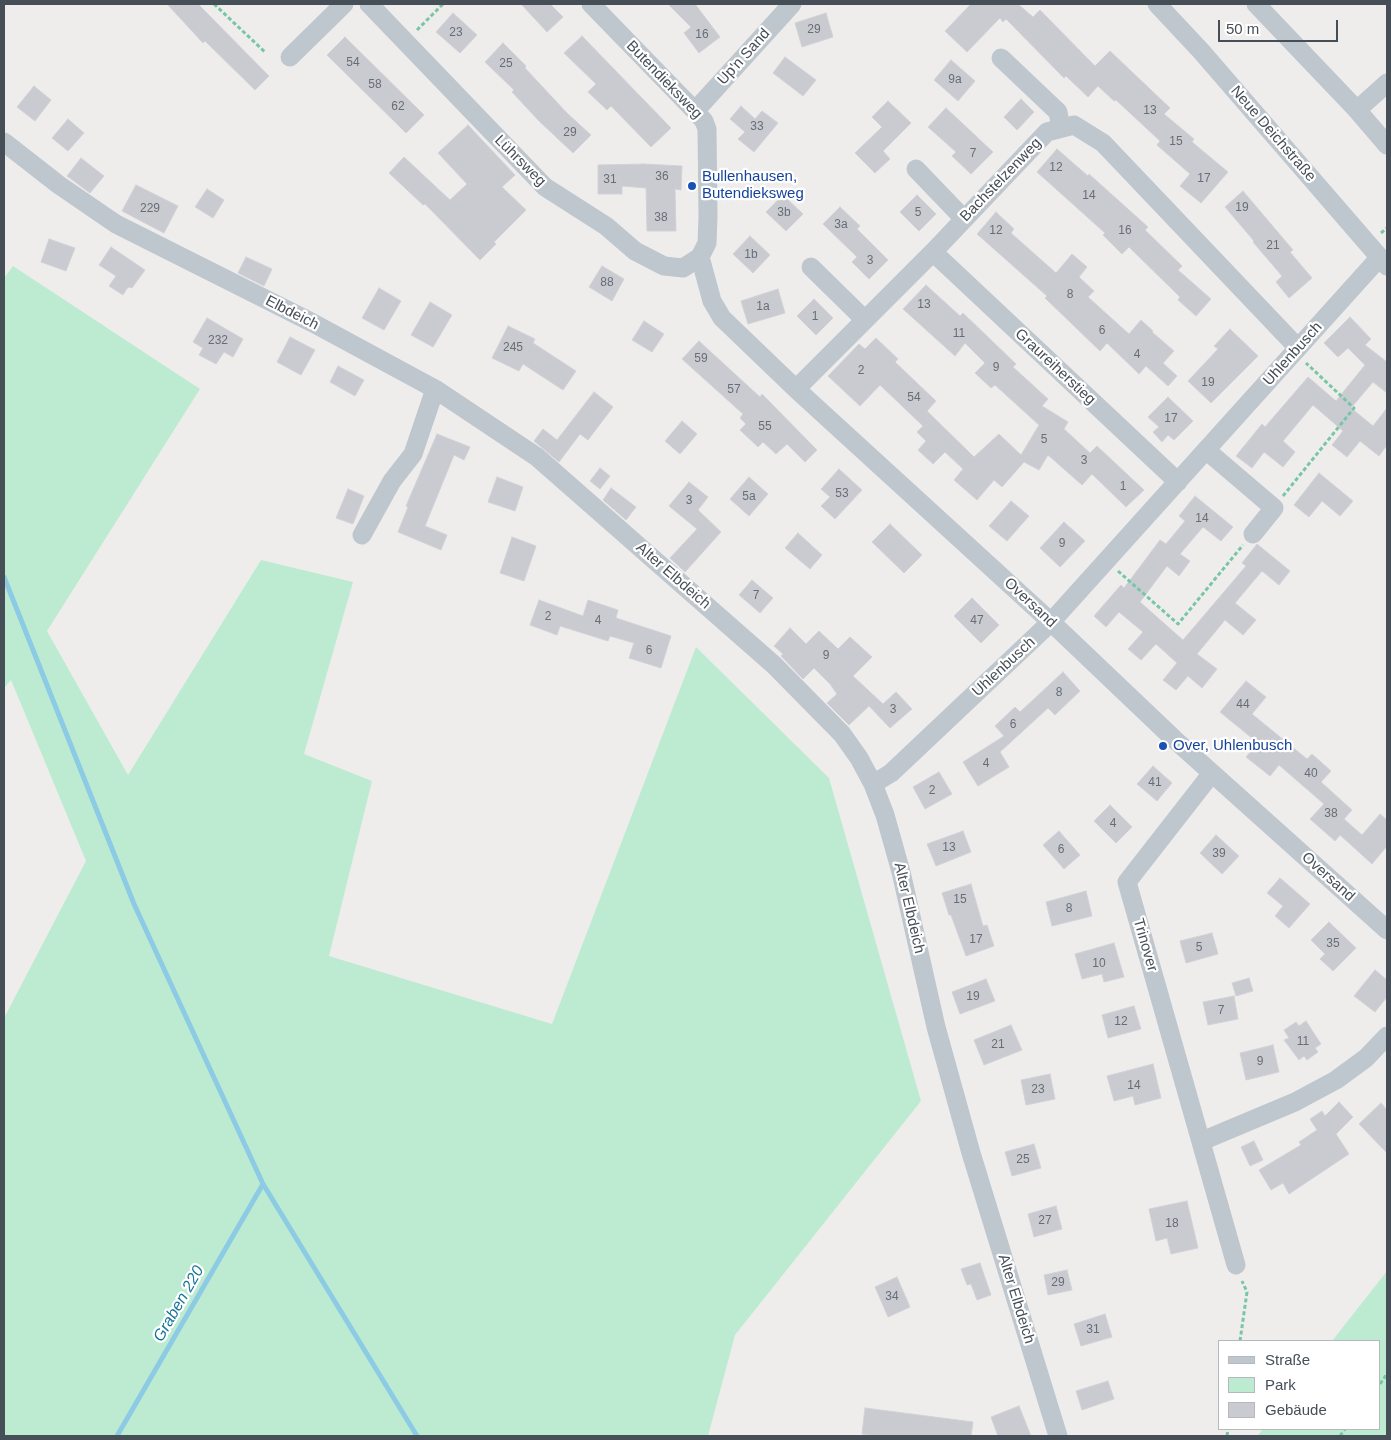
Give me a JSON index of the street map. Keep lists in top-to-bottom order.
{
  "streets": {
    "street": [
      "Up'n Sand",
      "Butendieksweg",
      "Neue Deichstraße",
      "Lührsweg",
      "Bachstelzenweg",
      "Elbdeich",
      "Uhlenbusch",
      "Graureiherstieg",
      "Alter Elbdeich",
      "Oversand",
      "Trinover"
    ]
  },
  "crossings": [
    ["Up'n Sand", "Butendieksweg"],
    ["Butendieksweg", "Lührsweg"],
    ["Butendieksweg", "Oversand"],
    ["Neue Deichstraße", "Uhlenbusch"],
    ["Lührsweg", "Oversand"],
    ["Bachstelzenweg", "Graureiherstieg"],
    ["Bachstelzenweg", "Oversand"],
    ["Elbdeich", "Alter Elbdeich"],
    ["Uhlenbusch", "Graureiherstieg"],
    ["Uhlenbusch", "Alter Elbdeich"],
    ["Uhlenbusch", "Oversand"],
    ["Oversand", "Trinover"]
  ],
  "water": ["Graben 220"],
  "places": ["Bullenhausen, Butendieksweg", "Over, Uhlenbusch"],
  "house_numbers": [
    "29",
    "23",
    "16",
    "54",
    "25",
    "9a",
    "58",
    "62",
    "13",
    "33",
    "29",
    "15",
    "7",
    "12",
    "36",
    "17",
    "31",
    "14",
    "19",
    "229",
    "3b",
    "5",
    "38",
    "3a",
    "12",
    "16",
    "21",
    "1b",
    "3",
    "88",
    "8",
    "13",
    "1a",
    "1",
    "6",
    "11",
    "232",
    "245",
    "4",
    "59",
    "9",
    "2",
    "19",
    "57",
    "54",
    "17",
    "55",
    "5",
    "3",
    "1",
    "53",
    "5a",
    "3",
    "14",
    "9",
    "7",
    "2",
    "4",
    "47",
    "6",
    "9",
    "8",
    "44",
    "3",
    "6",
    "4",
    "40",
    "41",
    "2",
    "38",
    "4",
    "13",
    "6",
    "39",
    "15",
    "8",
    "17",
    "35",
    "5",
    "10",
    "19",
    "7",
    "12",
    "11",
    "21",
    "9",
    "14",
    "23",
    "25",
    "27",
    "18",
    "29",
    "34",
    "31"
  ],
  "legend": ["Straße", "Park", "Gebäude"],
  "scale_bar": "50 m"
}
